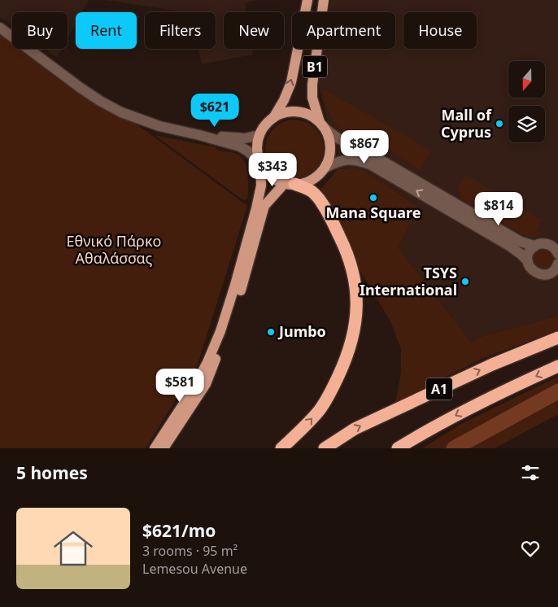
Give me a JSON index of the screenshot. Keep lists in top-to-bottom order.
{
  "streets": {
    "highway": ["A1"],
    "main road": ["B1"]
  },
  "parks": ["Εθνικό Πάρκο Αθαλάσσας"],
  "places": [
    "Mall of Cyprus",
    "Mana Square",
    "TSYS International",
    "Jumbo"
  ],
  "north": "bottom",
  "page": {
    "chip": [
      "Buy",
      "Rent",
      "Filters",
      "New",
      "Apartment",
      "House"
    ],
    "price": [
      "$621",
      "$867",
      "$343",
      "$814",
      "$581"
    ],
    "heading": "5 homes",
    "list": [
      {
        "name": "$621/mo",
        "note": "3 rooms · 95 m² · Lemesou Avenue"
      }
    ]
  }
}
